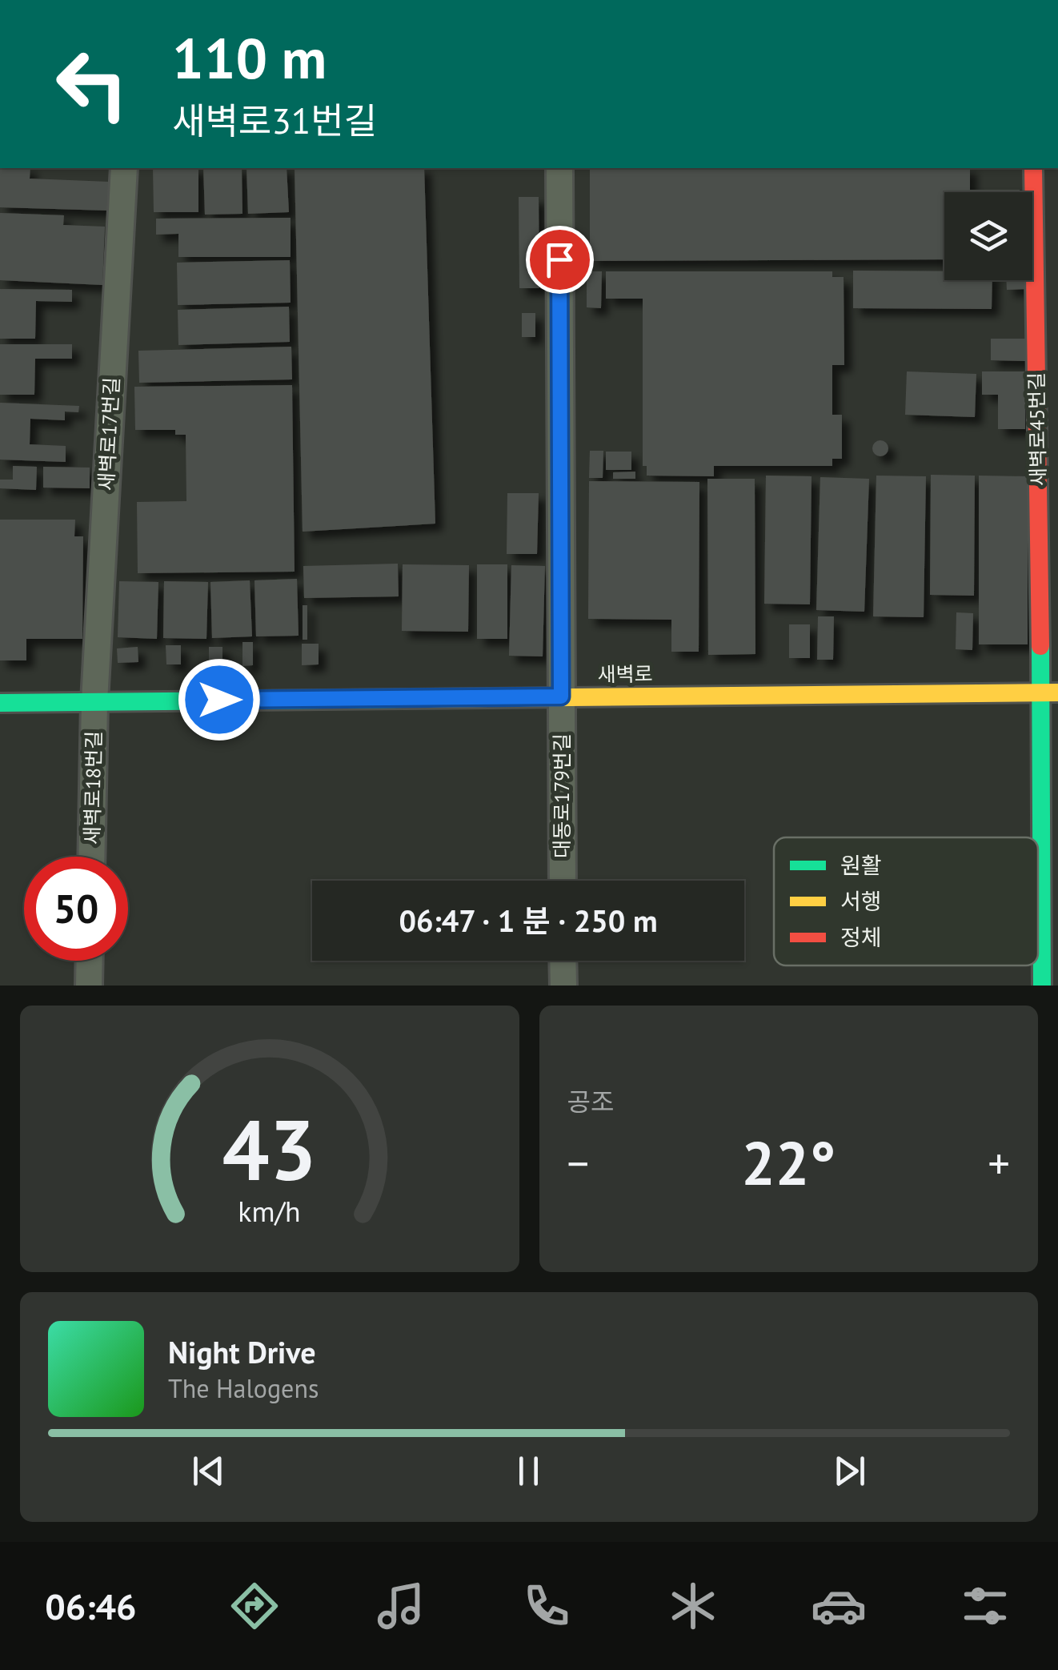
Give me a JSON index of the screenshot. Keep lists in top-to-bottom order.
{
  "streets": {
    "main road": ["새벽로45번길", "새벽로"],
    "street": ["새벽로17번길", "새벽로18번길", "대동로179번길"]
  },
  "crossings": [
    ["새벽로45번길", "새벽로"],
    ["새벽로17번길", "새벽로"],
    ["새벽로17번길", "새벽로18번길"],
    ["새벽로", "새벽로18번길"],
    ["새벽로", "대동로179번길"]
  ],
  "legend": ["원활", "서행", "정체"],
  "page": {
    "turn": ["110 m", "새벽로31번길"],
    "limit": "50",
    "trip": "06:47 · 1 분 · 250 m",
    "tile": "공조",
    "heat": ["−", "22°", "+"],
    "song": ["Night Drive", "The Halogens"],
    "tabs": "06:46",
    "gauge": ["43", "km/h"]
  }
}
